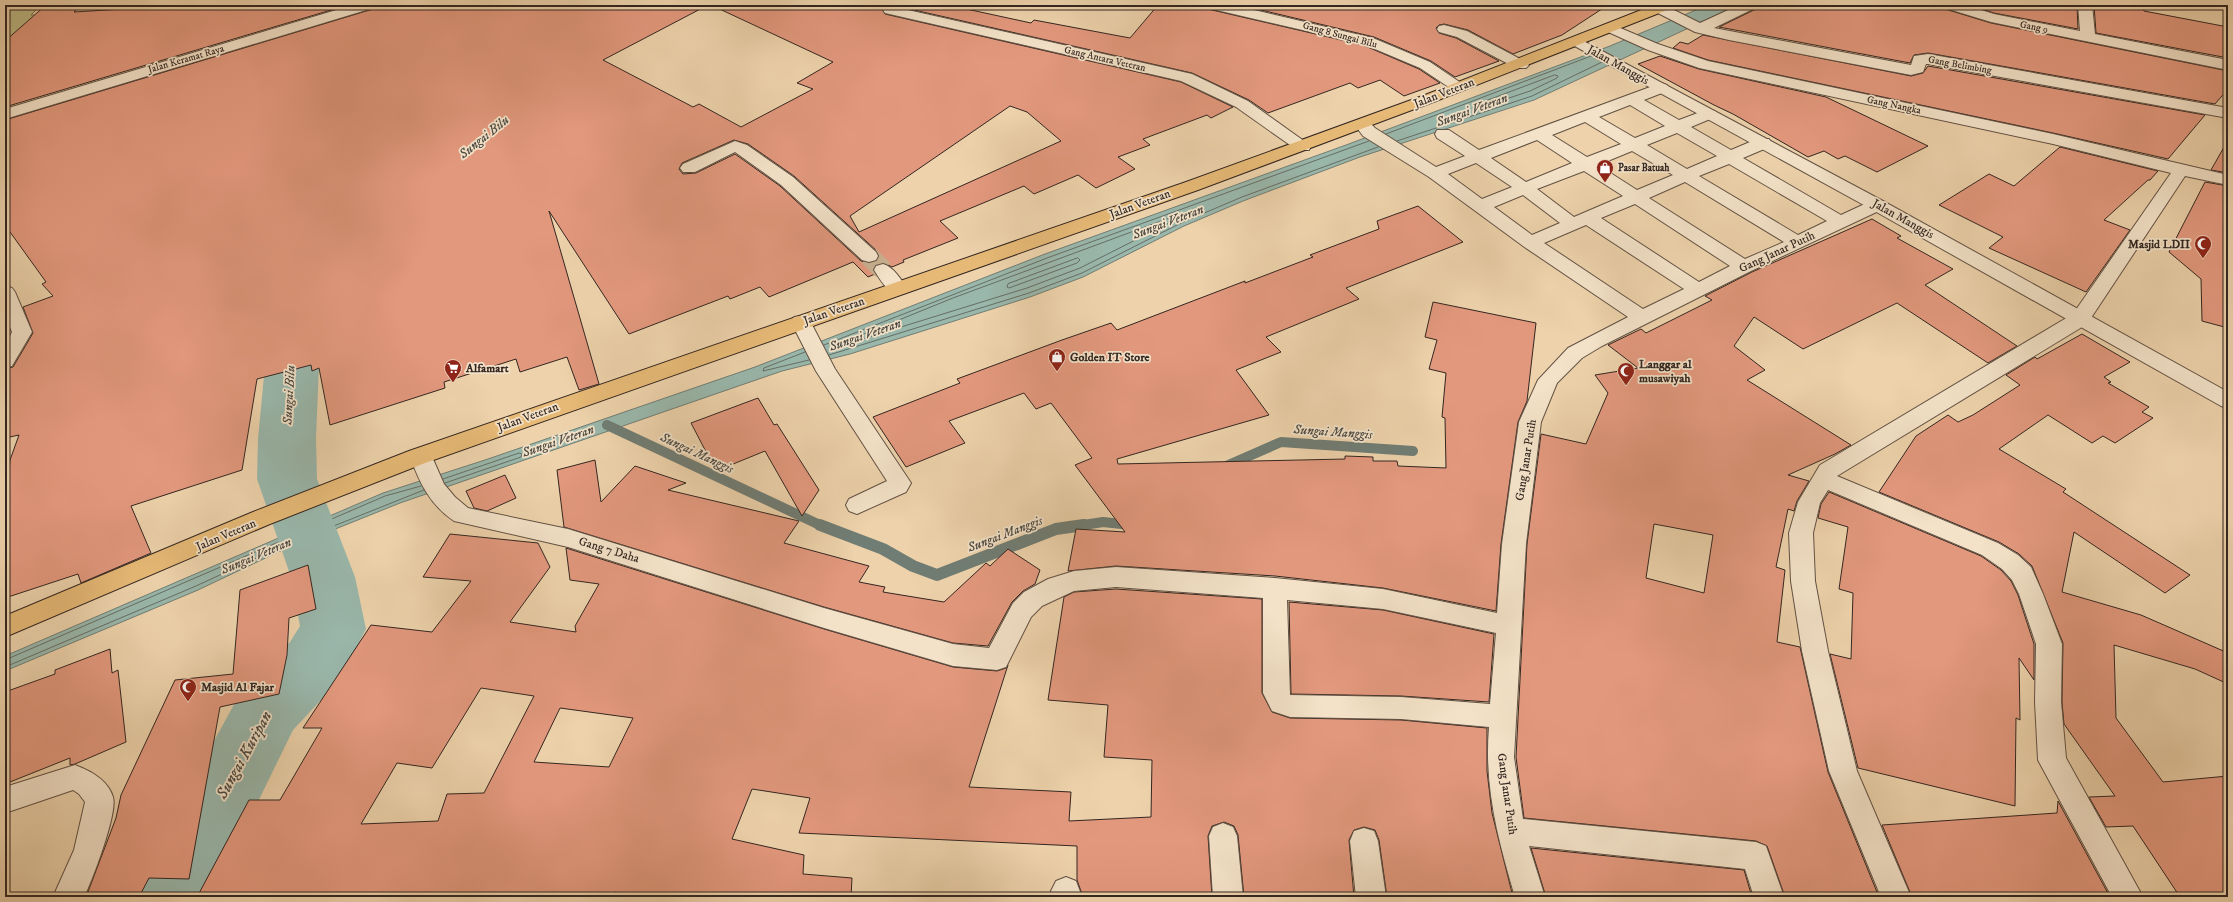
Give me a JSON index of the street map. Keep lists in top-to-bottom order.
{
  "streets": {
    "main road": ["Jalan Veteran"],
    "street": [
      "Gang 9",
      "Gang 8 Sungai Bilu",
      "Jalan Keramat Raya",
      "Gang Antara Veteran",
      "Jalan Manggis",
      "Gang Belimbing",
      "Gang Nangka",
      "Gang Janar Putih",
      "Gang 7 Daha"
    ]
  },
  "crossings": [
    ["Gang 8 Sungai Bilu", "Jalan Veteran"],
    ["Gang Antara Veteran", "Jalan Veteran"],
    ["Jalan Manggis", "Jalan Veteran"],
    ["Jalan Manggis", "Gang Janar Putih"],
    ["Gang Belimbing", "Jalan Veteran"],
    ["Jalan Veteran", "Gang Nangka"],
    ["Jalan Veteran", "Gang 7 Daha"]
  ],
  "water": [
    "Sungai Veteran",
    "Sungai Bilu",
    "Sungai Manggis",
    "Sungai Kuripan"
  ],
  "places": {
    "shop": ["Pasar Batuah", "Golden IT Store"],
    "mosque": ["Masjid LDII", "Langgar al musawiyah", "Masjid Al Fajar"],
    "supermarket": ["Alfamart"]
  }
}
